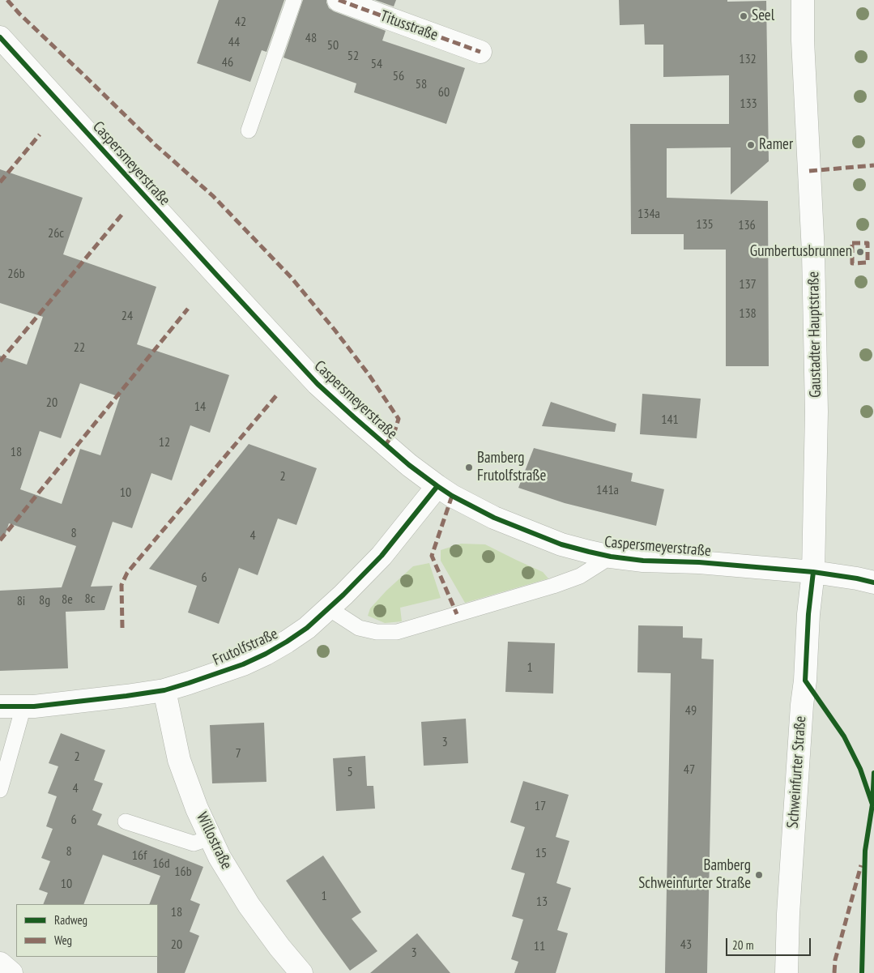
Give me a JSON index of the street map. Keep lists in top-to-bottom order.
{
  "streets": {
    "street": [
      "Titusstraße",
      "Caspersmeyerstraße",
      "Gaustadter Hauptstraße",
      "Frutolfstraße",
      "Schweinfurter Straße",
      "Willostraße"
    ]
  },
  "crossings": [
    ["Caspersmeyerstraße", "Gaustadter Hauptstraße"],
    ["Caspersmeyerstraße", "Frutolfstraße"],
    ["Caspersmeyerstraße", "Schweinfurter Straße"],
    ["Gaustadter Hauptstraße", "Schweinfurter Straße"],
    ["Frutolfstraße", "Willostraße"]
  ],
  "places": [
    "Seel",
    "Ramer",
    "Gumbertusbrunnen",
    "Bamberg Frutolfstraße",
    "Bamberg Schweinfurter Straße"
  ],
  "house_numbers": [
    "42",
    "48",
    "44",
    "50",
    "52",
    "132",
    "46",
    "54",
    "56",
    "58",
    "60",
    "133",
    "134a",
    "135",
    "136",
    "26c",
    "26b",
    "137",
    "138",
    "24",
    "22",
    "20",
    "14",
    "141",
    "12",
    "18",
    "2",
    "141a",
    "10",
    "8",
    "4",
    "6",
    "8c",
    "8e",
    "8g",
    "8i",
    "1",
    "49",
    "3",
    "7",
    "2",
    "47",
    "5",
    "4",
    "17",
    "6",
    "8",
    "15",
    "16f",
    "16d",
    "16b",
    "10",
    "1",
    "13",
    "18",
    "20",
    "43",
    "11",
    "3"
  ],
  "legend": ["Radweg", "Weg"],
  "scale_bar": "20 m"
}
